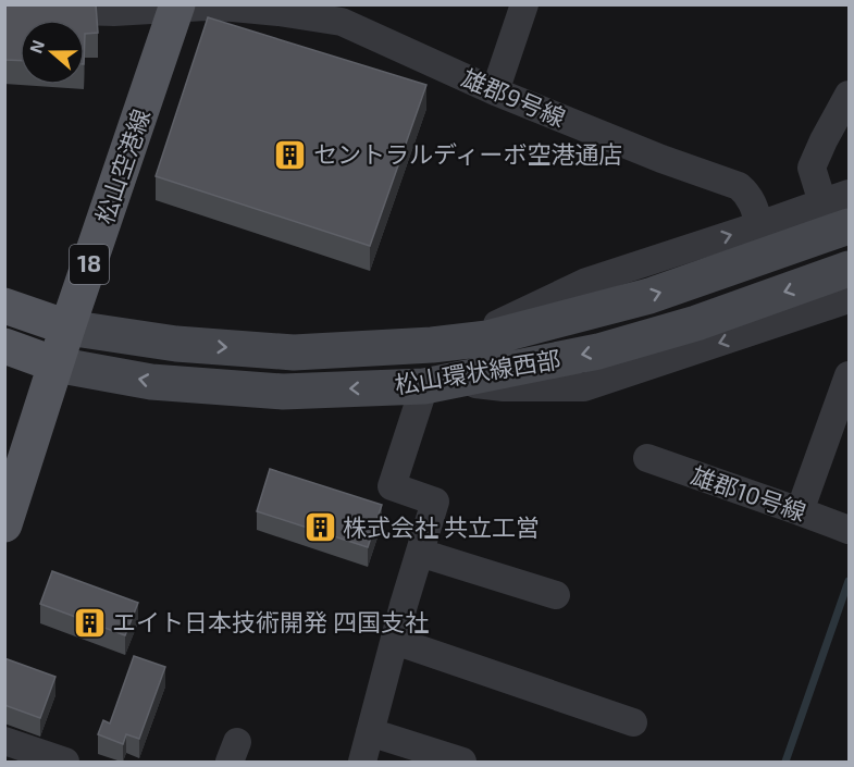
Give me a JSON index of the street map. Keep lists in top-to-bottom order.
{
  "streets": {
    "main road": ["松山空港線", "18"],
    "street": ["雄郡9号線", "松山環状線西部", "雄郡10号線"]
  },
  "crossings": [
    ["雄郡9号線", "松山空港線"],
    ["松山空港線", "松山環状線西部"]
  ],
  "places": {
    "building": ["セントラルディーボ空港通店", "株式会社 共立工営", "エイト日本技術開発 四国支社"]
  },
  "north": "left"
}
